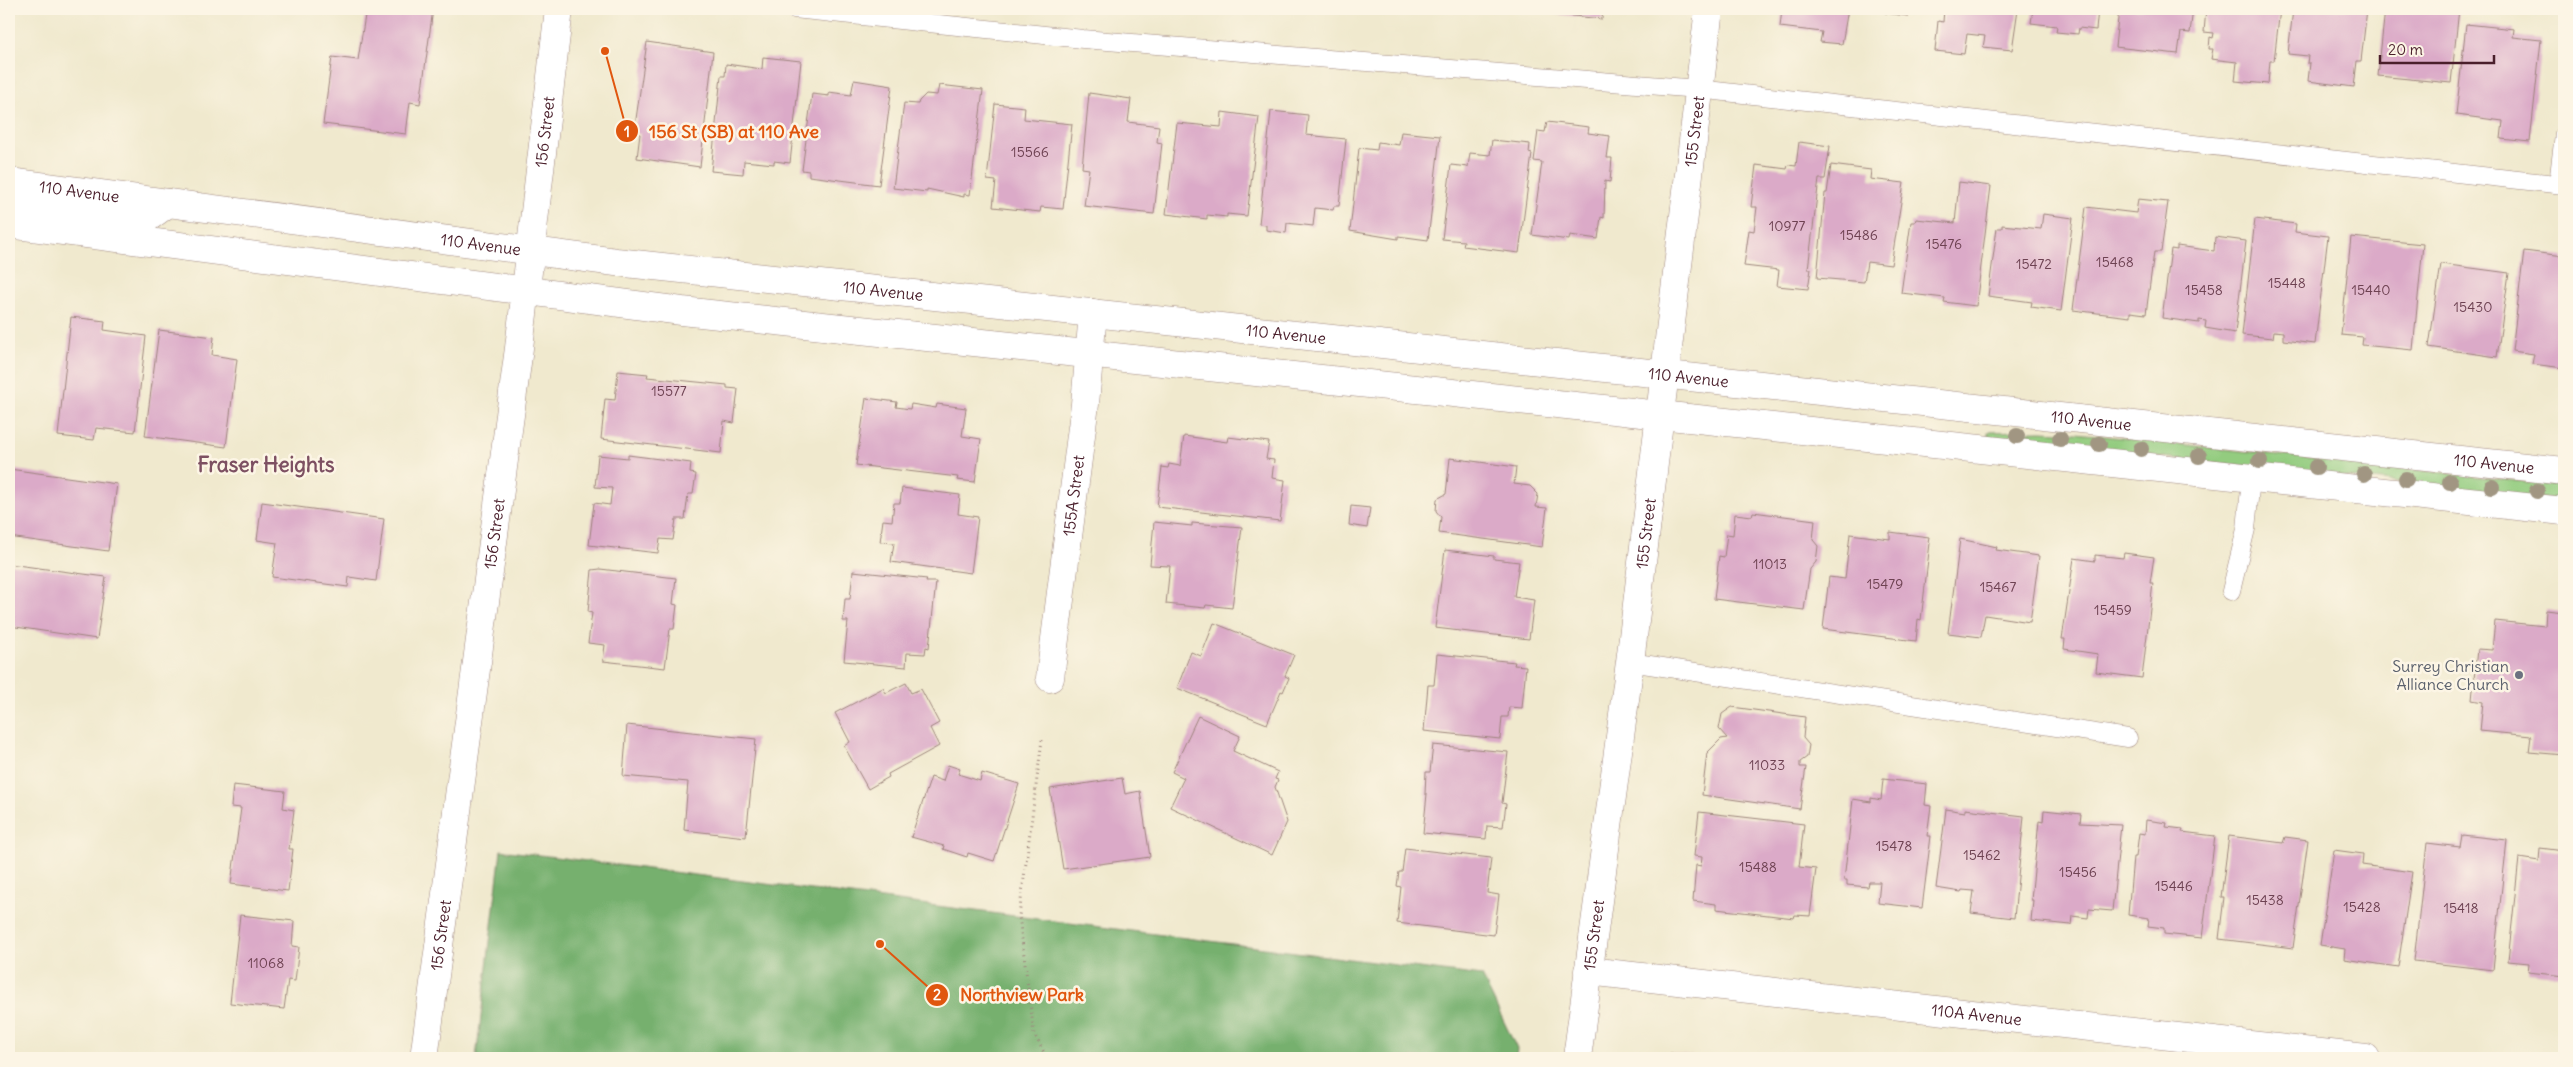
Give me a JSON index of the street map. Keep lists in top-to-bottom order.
{
  "streets": {
    "street": [
      "156 Street",
      "155 Street",
      "110 Avenue",
      "155A Street",
      "110A Avenue"
    ]
  },
  "crossings": [
    ["156 Street", "110 Avenue"],
    ["155 Street", "110 Avenue"],
    ["155 Street", "110A Avenue"],
    ["110 Avenue", "155A Street"]
  ],
  "districts": ["Fraser Heights"],
  "places": ["156 St (SB) at 110 Ave", "Surrey Christian Alliance Church", "Northview Park"],
  "house_numbers": [
    "15566",
    "10977",
    "15486",
    "15476",
    "15468",
    "15472",
    "15448",
    "15458",
    "15440",
    "15430",
    "15577",
    "11013",
    "15479",
    "15467",
    "15459",
    "11033",
    "15478",
    "15462",
    "15488",
    "15456",
    "15446",
    "15438",
    "15428",
    "15418",
    "11068"
  ],
  "scale_bar": "20 m"
}
